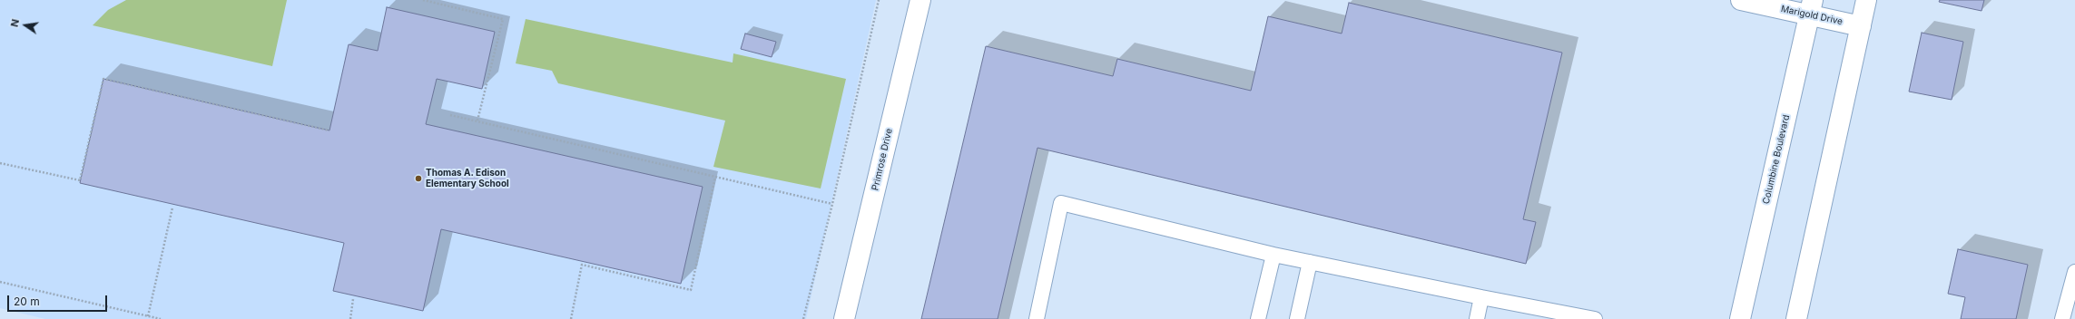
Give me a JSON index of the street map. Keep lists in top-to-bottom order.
{
  "streets": {
    "street": ["Marigold Drive", "Primrose Drive", "Columbine Boulevard"]
  },
  "crossings": [
    ["Marigold Drive", "Columbine Boulevard"]
  ],
  "places": ["Thomas A. Edison Elementary School"],
  "scale_bar": "20 m",
  "north": "left"
}
